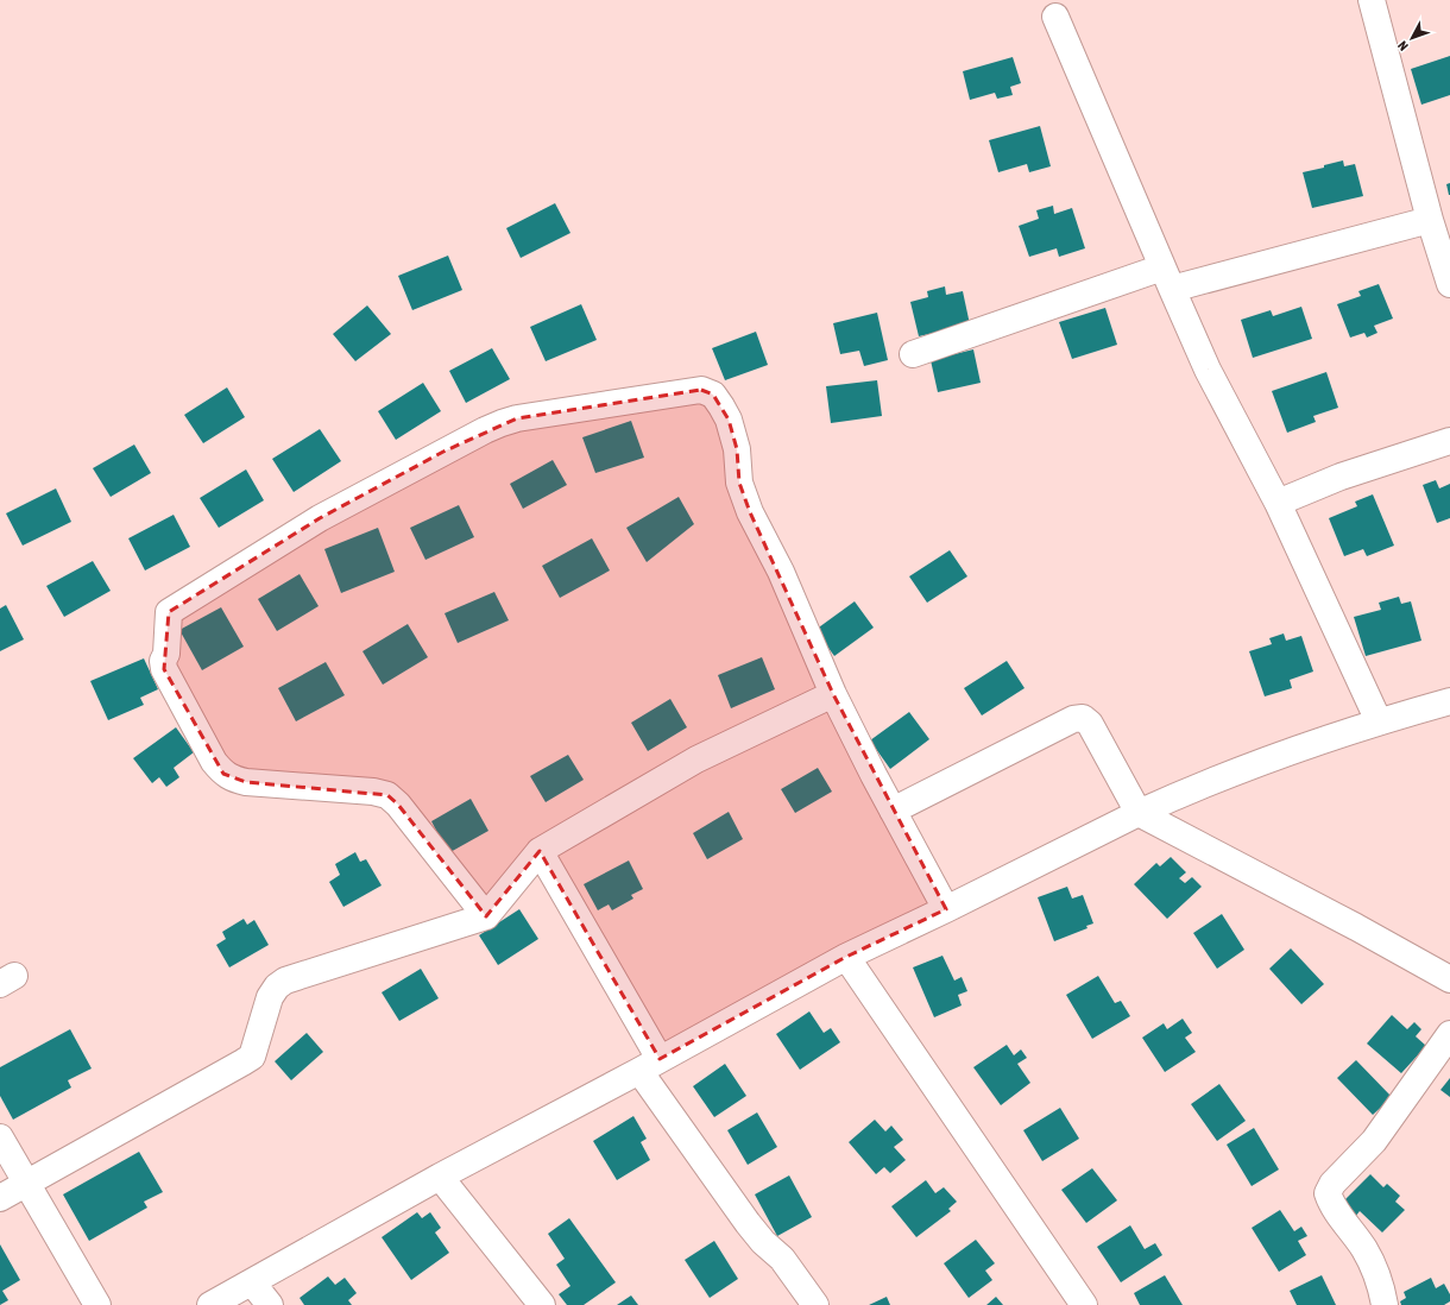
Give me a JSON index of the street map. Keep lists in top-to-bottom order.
{
  "north": "bottom left"
}
